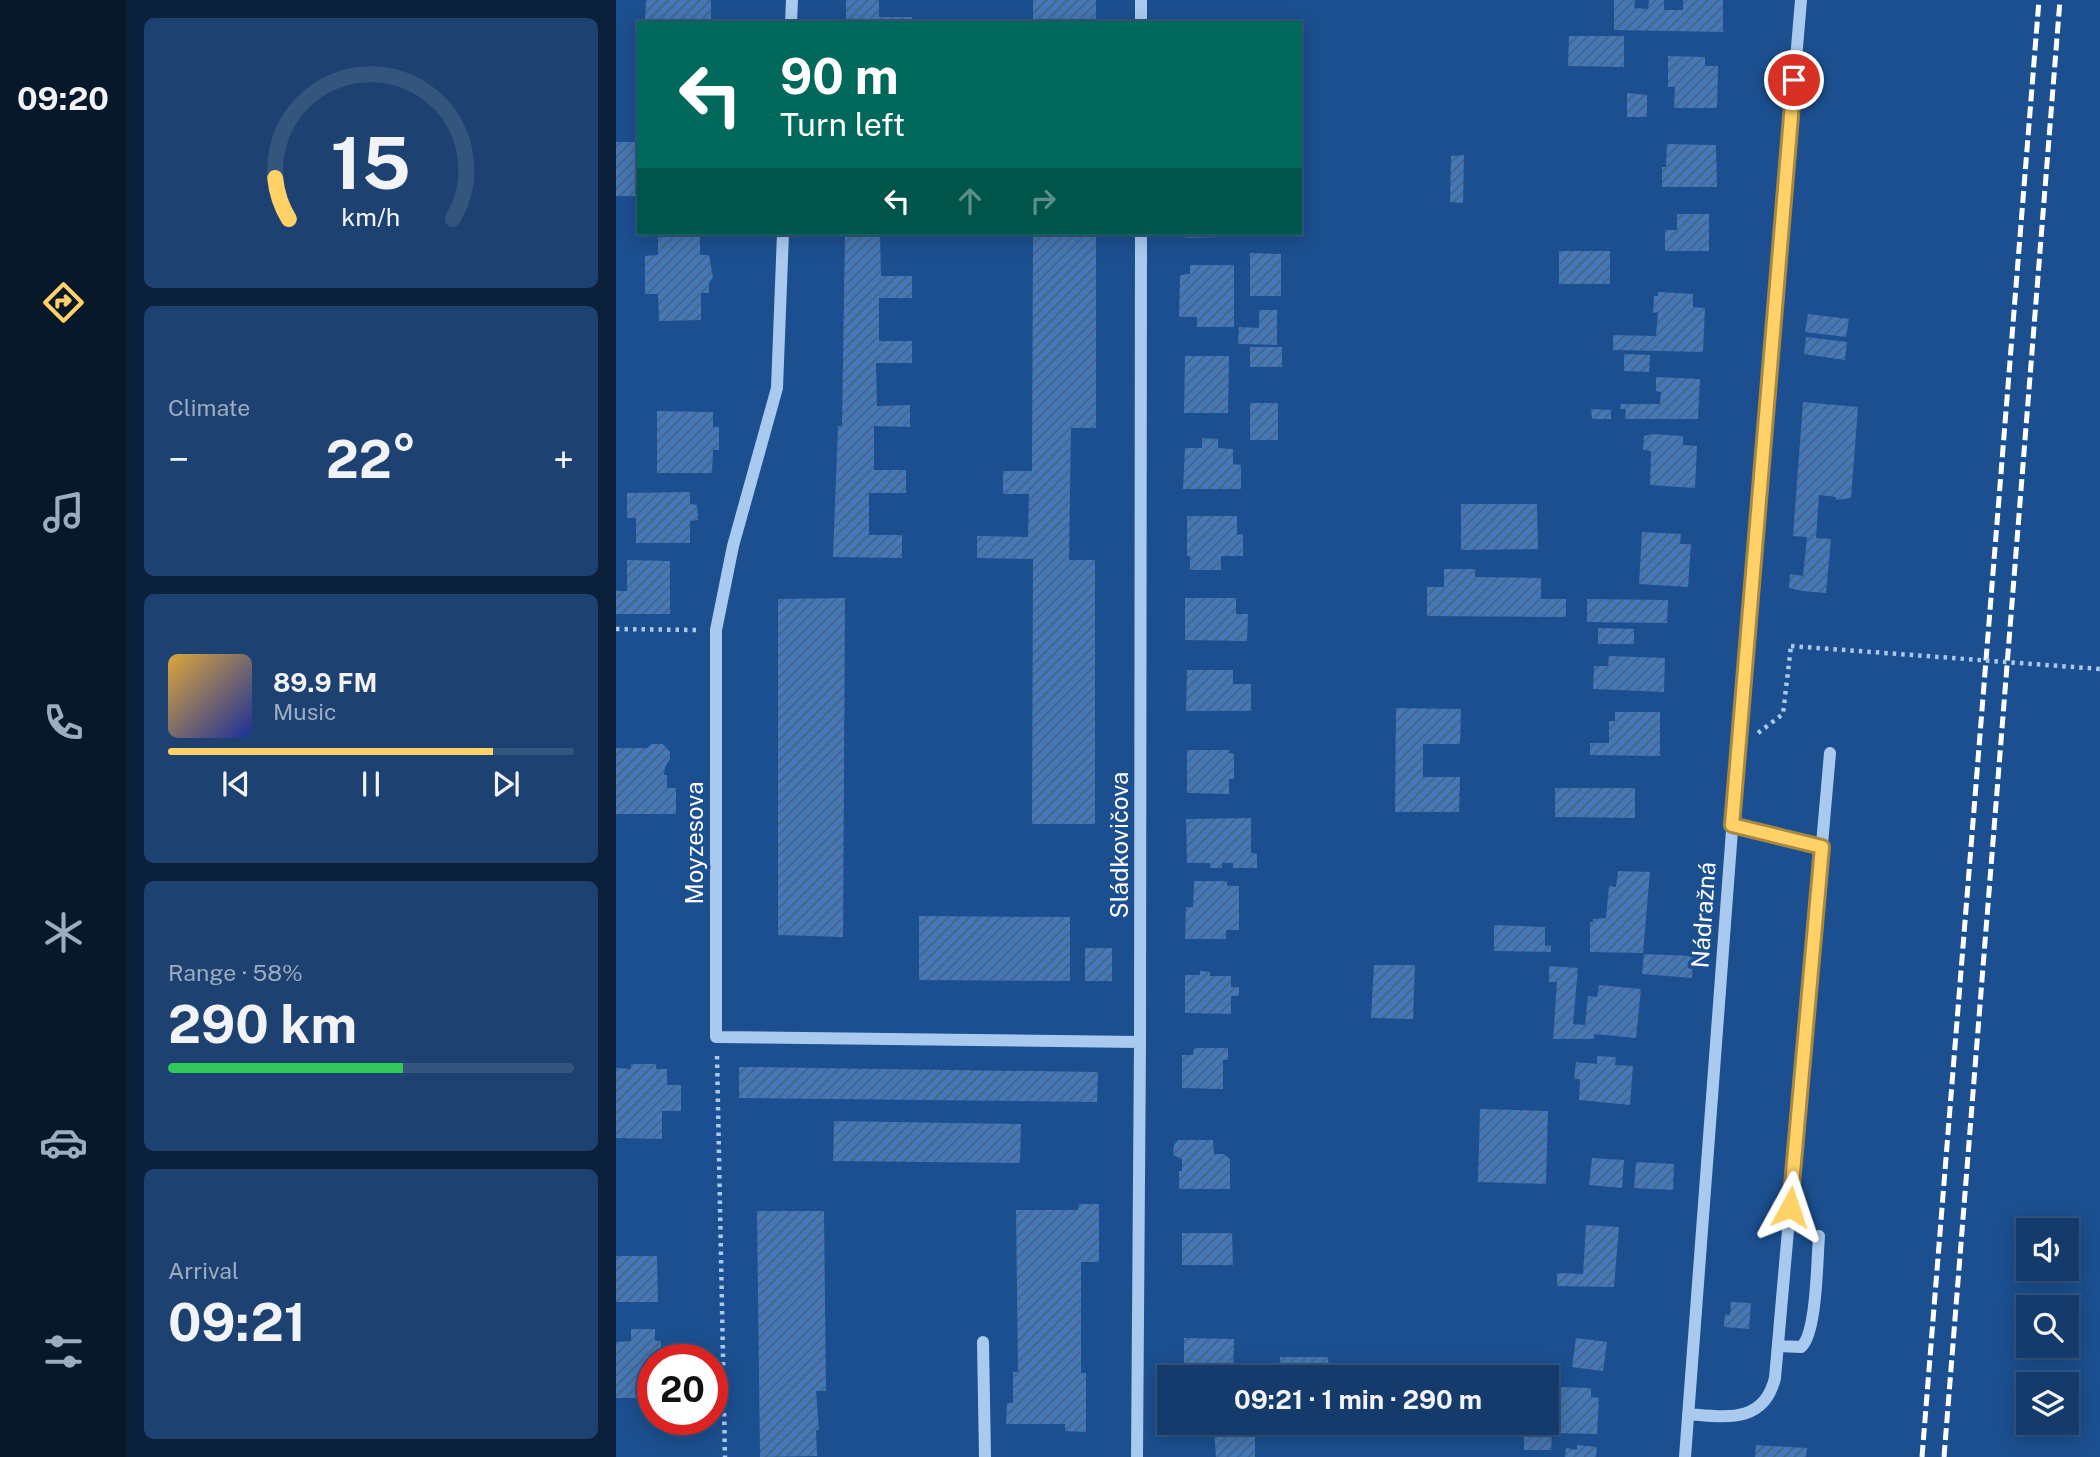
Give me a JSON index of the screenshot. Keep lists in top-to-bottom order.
{
  "streets": {
    "street": ["Moyzesova", "Sládkovičova", "Nádražná"]
  },
  "page": {
    "tabs": "09:20",
    "turn": ["90 m", "Turn left"],
    "tile": [
      "Climate",
      ["Range · 58%", "290 km"],
      ["Arrival", "09:21"]
    ],
    "heat": ["−", "22°", "+"],
    "song": ["89.9 FM", "Music"],
    "limit": "20",
    "trip": "09:21 · 1 min · 290 m",
    "gauge": ["15", "km/h"]
  }
}
